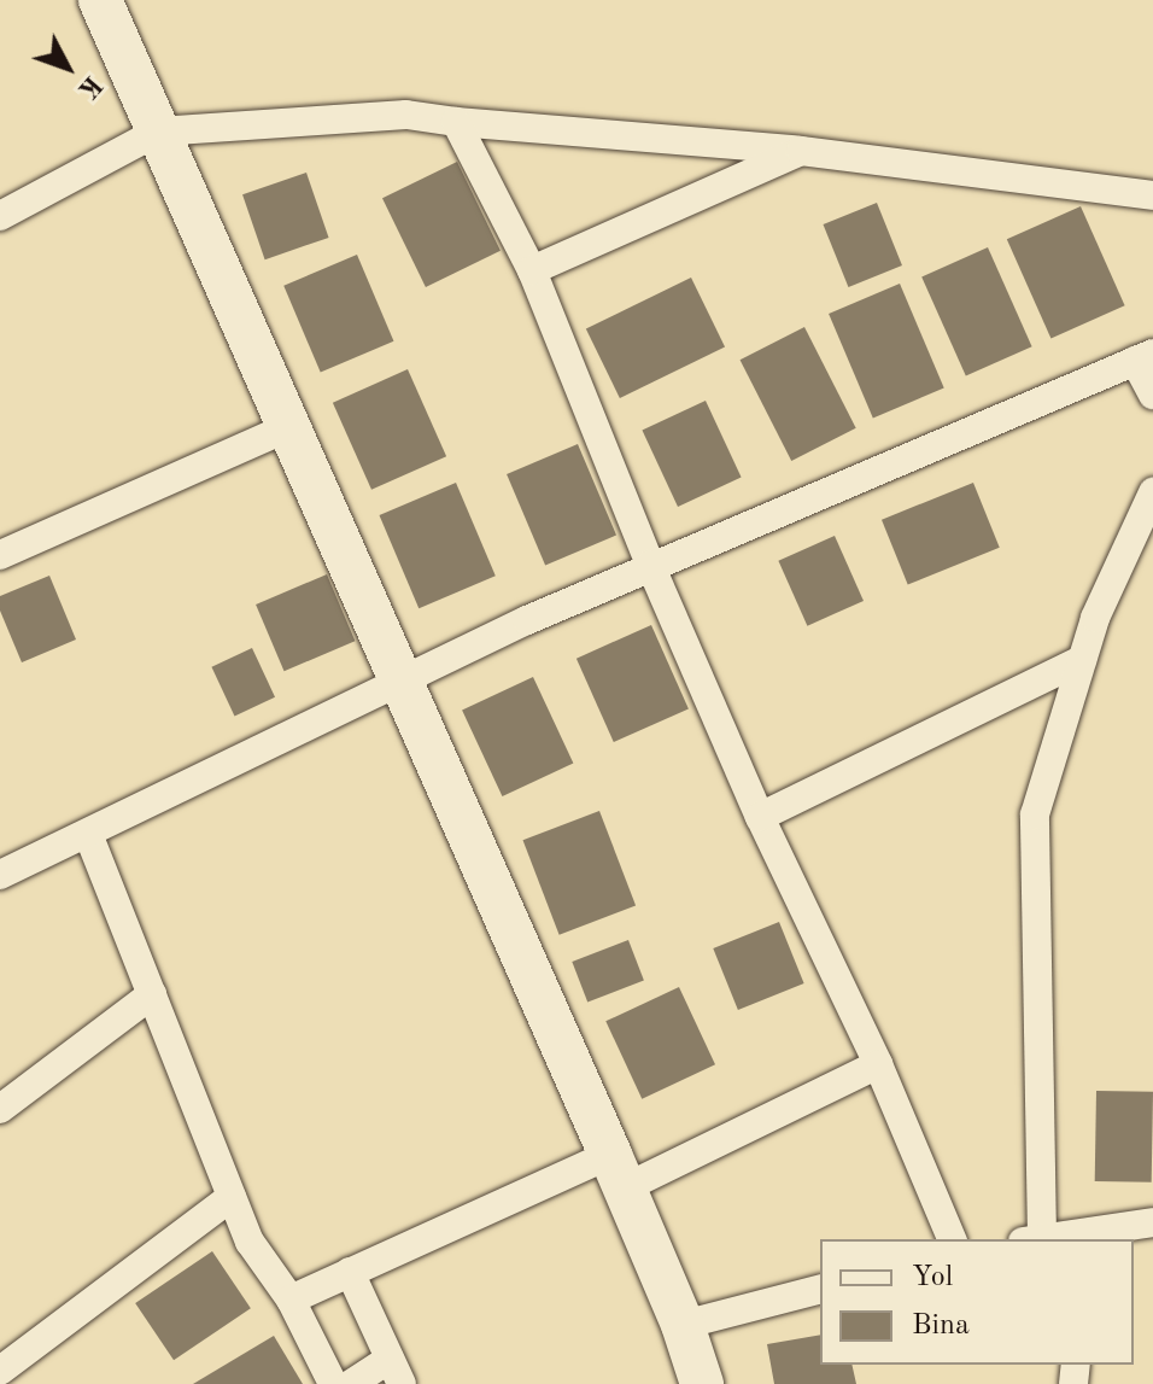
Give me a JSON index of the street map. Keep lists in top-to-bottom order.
{
  "legend": ["Yol", "Bina"],
  "north": "bottom right"
}
